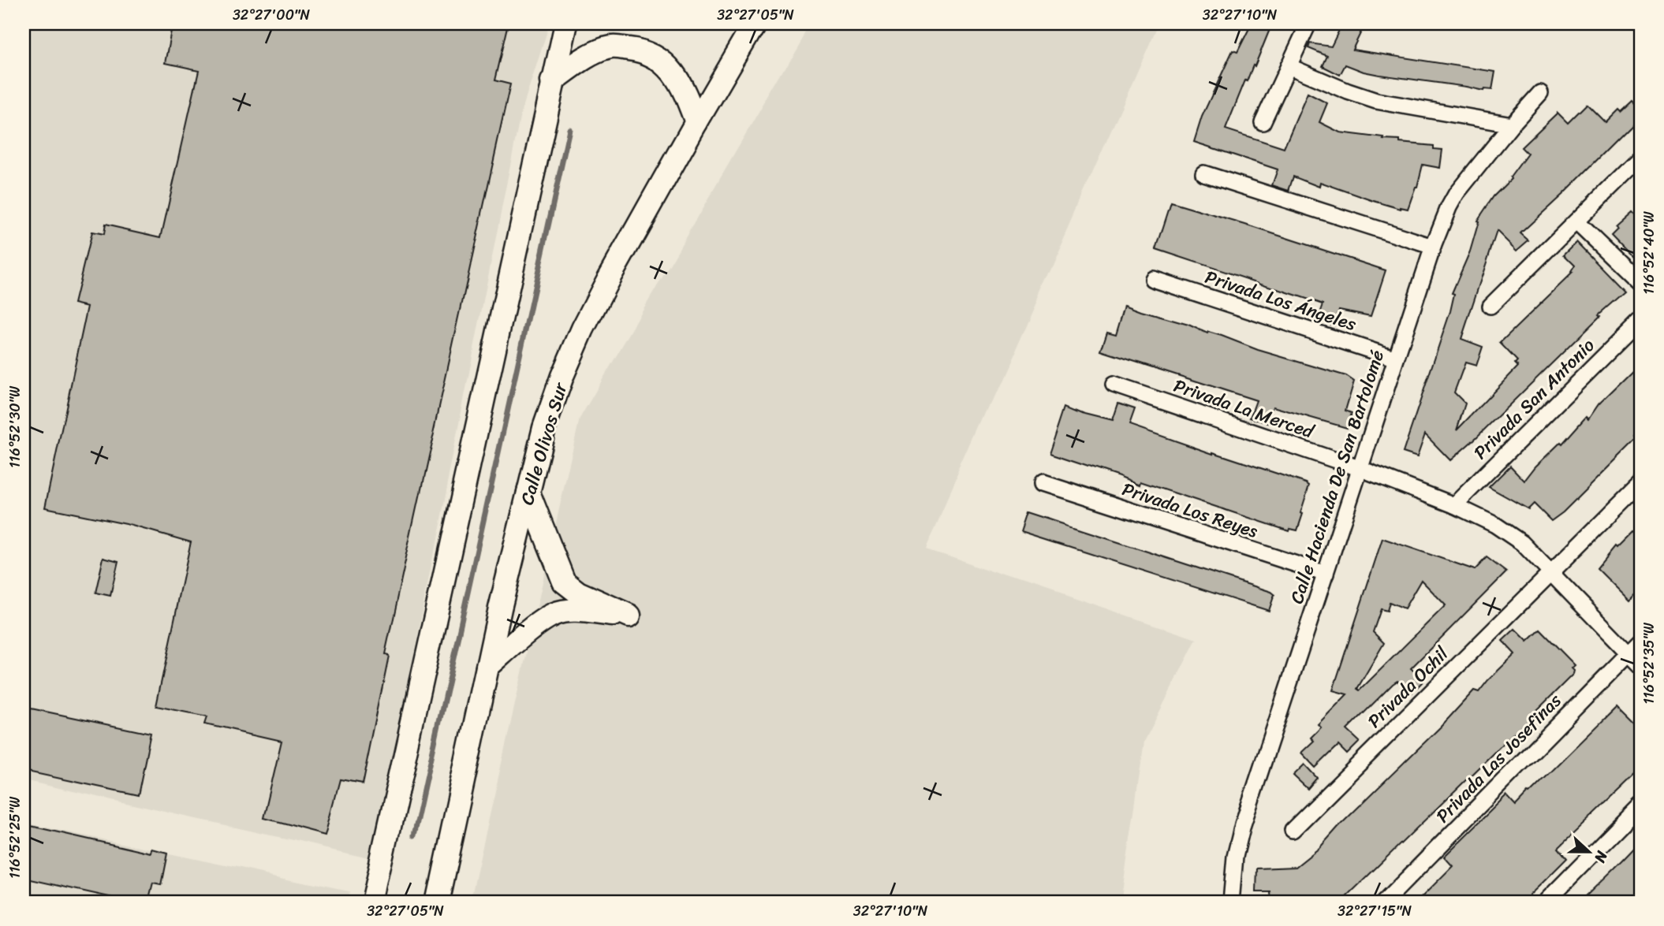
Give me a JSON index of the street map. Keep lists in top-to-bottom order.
{
  "streets": {
    "main road": ["Calle Olivos Sur"],
    "street": [
      "Privada Los Ángeles",
      "Privada San Antonio",
      "Privada La Merced",
      "Calle Hacienda De San Bartolomé",
      "Privada Los Reyes",
      "Privada Ochil",
      "Privada Las Josefinas"
    ]
  },
  "crossings": [
    ["Privada Los Ángeles", "Calle Hacienda De San Bartolomé"],
    ["Privada San Antonio", "Privada La Merced"],
    ["Privada La Merced", "Calle Hacienda De San Bartolomé"],
    ["Privada La Merced", "Privada Ochil"],
    ["Privada La Merced", "Privada Las Josefinas"],
    ["Calle Hacienda De San Bartolomé", "Privada Los Reyes"]
  ],
  "north": "right",
  "coordinates": [
    "32°27'00\"N",
    "32°27'05\"N",
    "32°27'10\"N",
    "116°52'40\"W",
    "116°52'30\"W",
    "116°52'35\"W",
    "116°52'25\"W",
    "32°27'15\"N"
  ]
}
